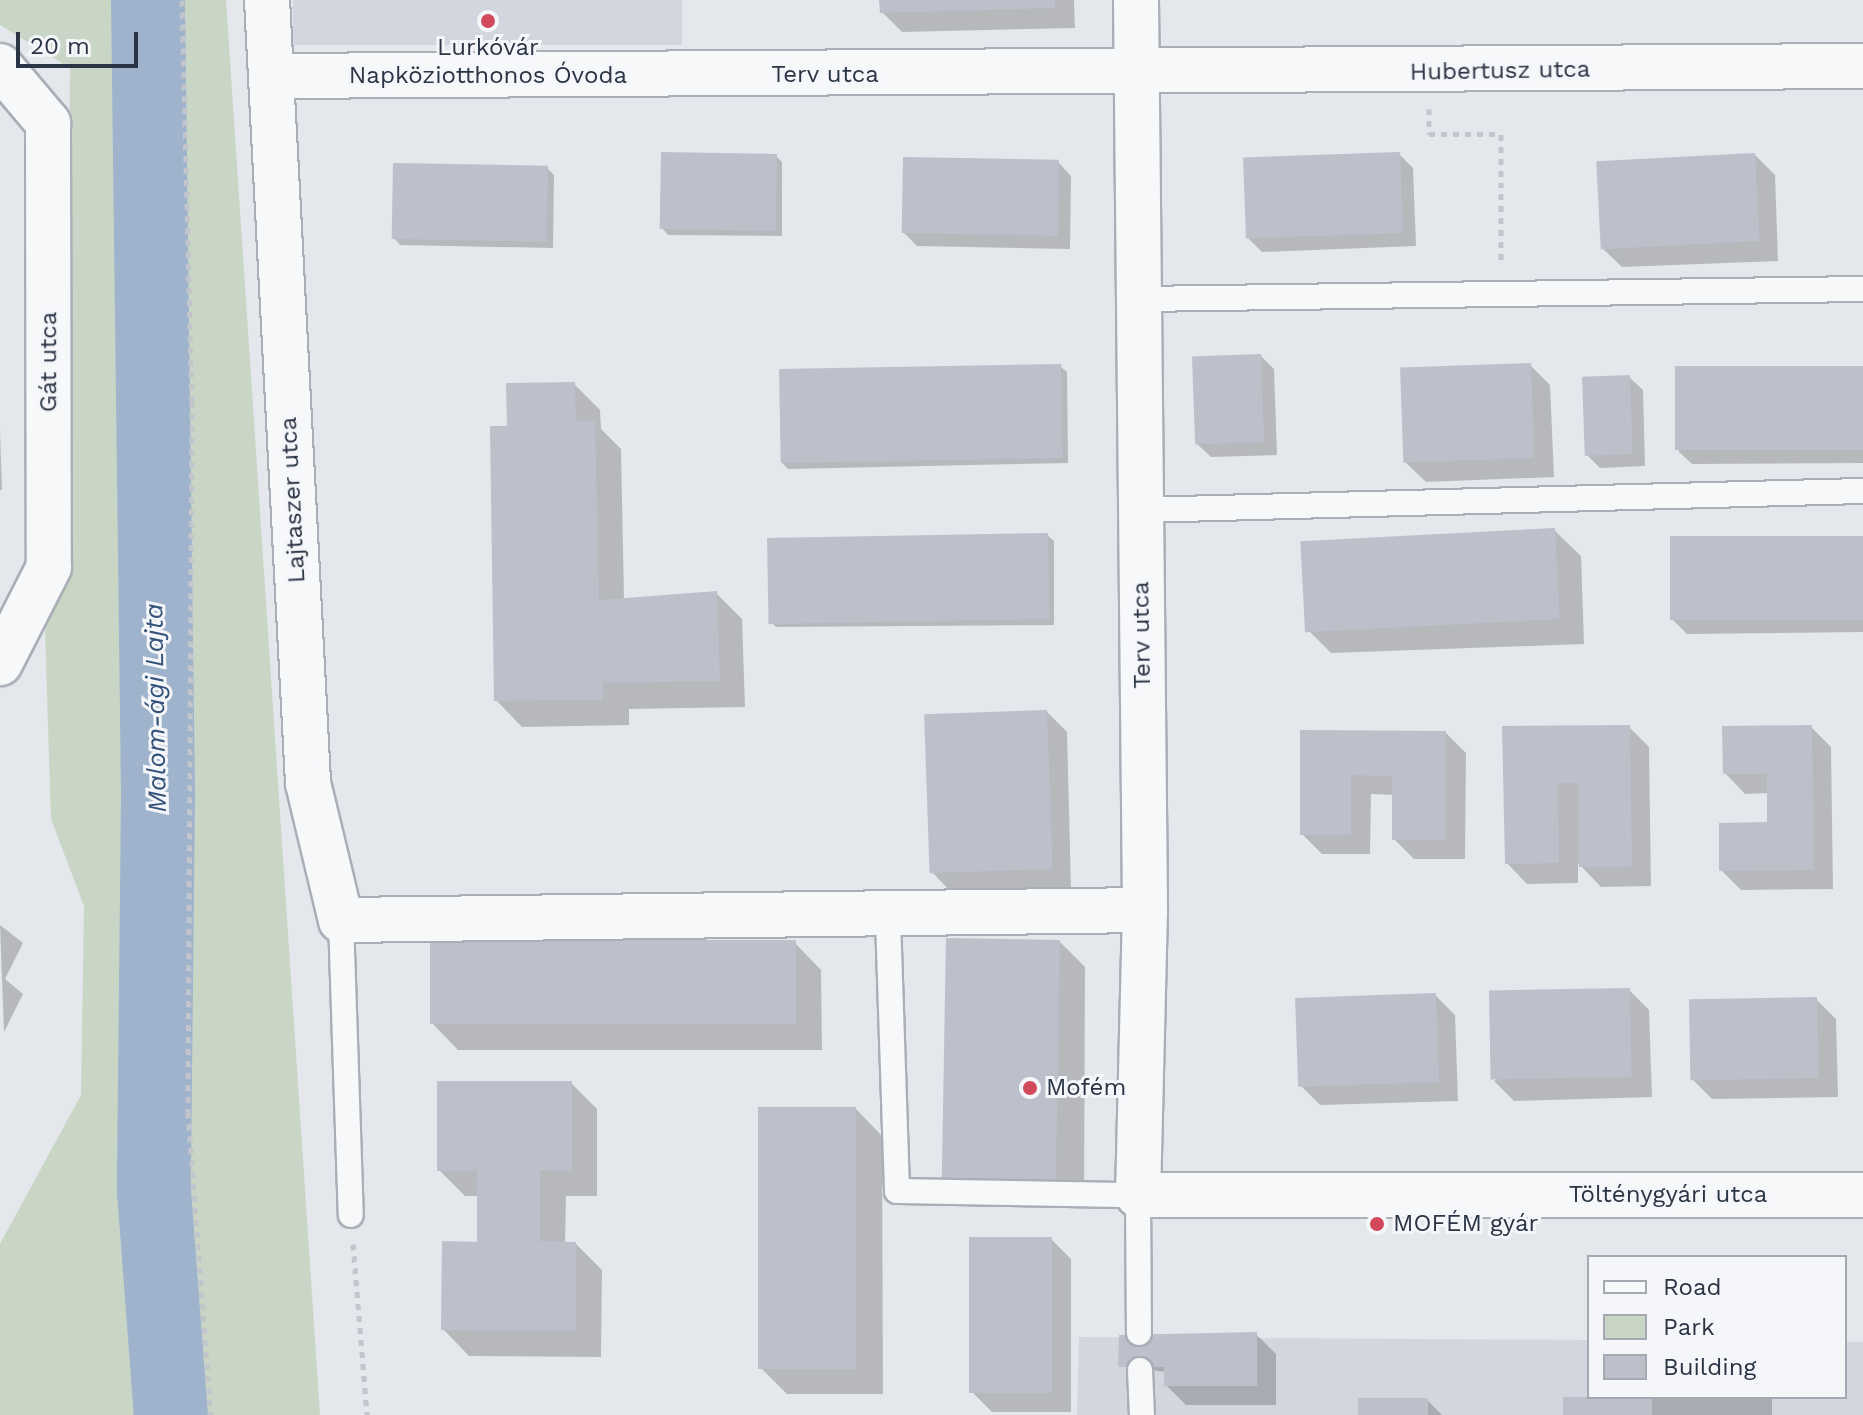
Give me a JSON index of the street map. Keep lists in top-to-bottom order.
{
  "streets": {
    "street": [
      "Hubertusz utca",
      "Terv utca",
      "Gát utca",
      "Lajtaszer utca",
      "Tölténygyári utca"
    ]
  },
  "crossings": [
    ["Hubertusz utca", "Terv utca"],
    ["Terv utca", "Lajtaszer utca"],
    ["Terv utca", "Tölténygyári utca"]
  ],
  "water": ["Malom-ági Lajta"],
  "places": ["Lurkóvár Napköziotthonos Óvoda", "Mofém", "MOFÉM gyár"],
  "legend": ["Road", "Park", "Building"],
  "scale_bar": "20 m"
}
